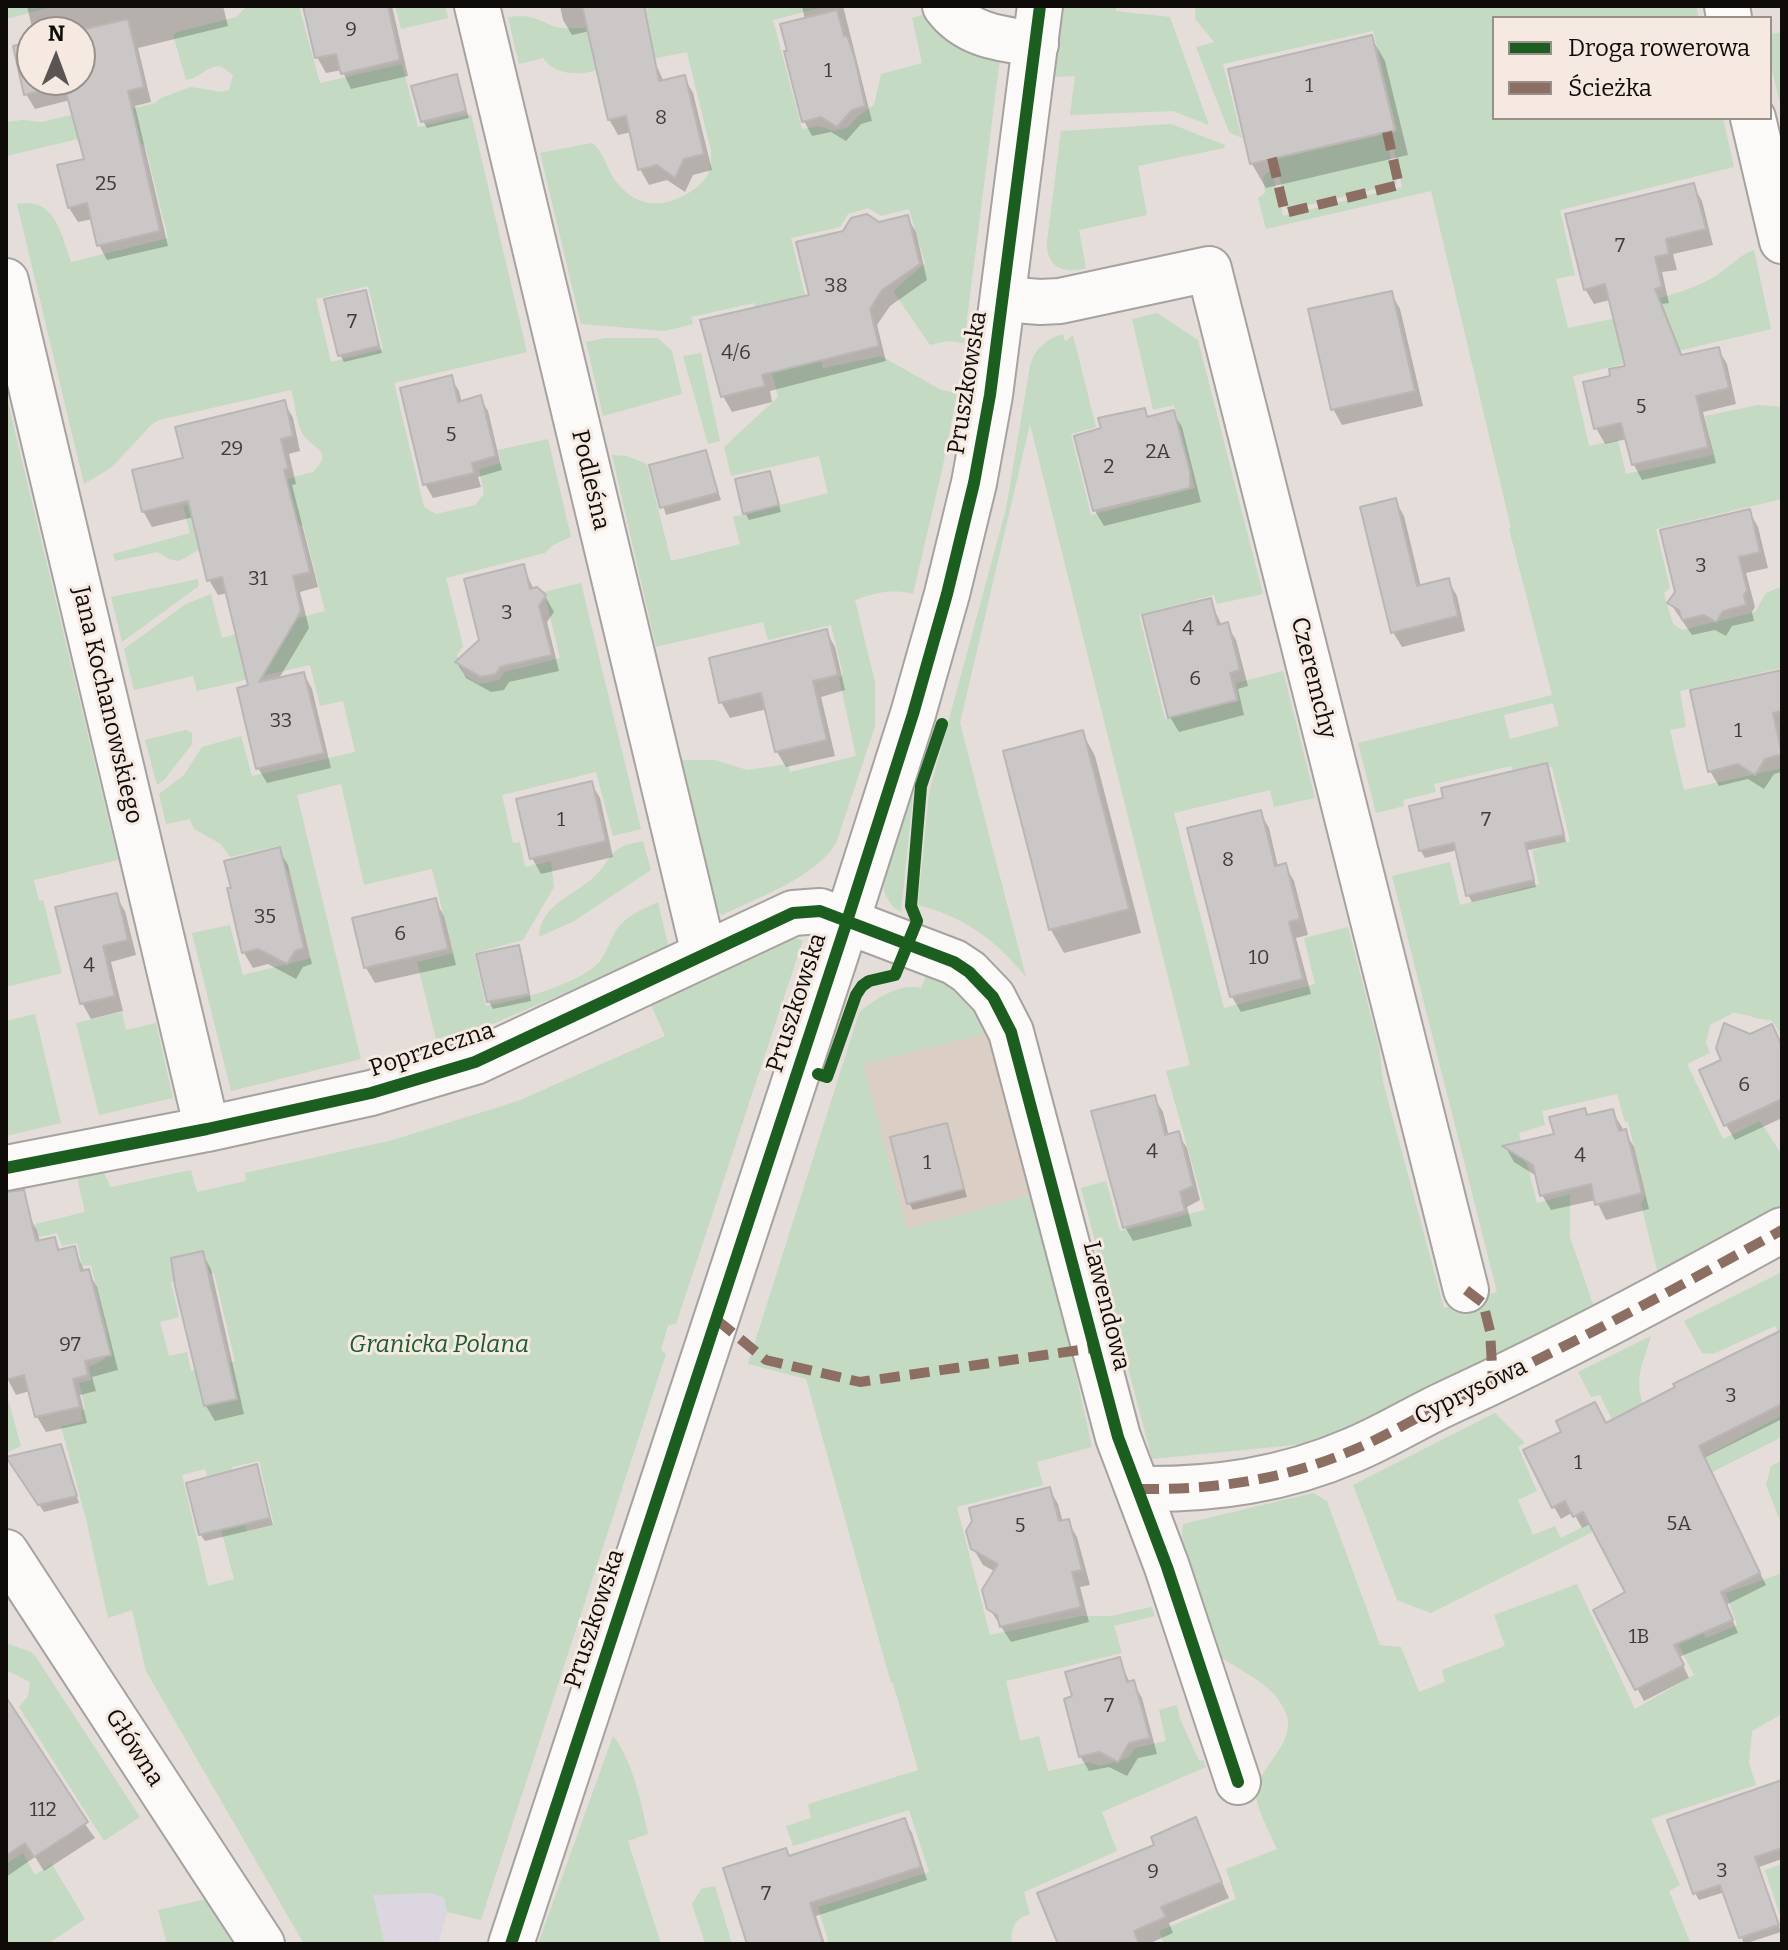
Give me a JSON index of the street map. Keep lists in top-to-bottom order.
{
  "streets": {
    "street": [
      "Pruszkowska",
      "Podleśna",
      "Czeremchy",
      "Jana Kochanowskiego",
      "Poprzeczna",
      "Lawendowa",
      "Cyprysowa",
      "Główna"
    ]
  },
  "crossings": [
    ["Pruszkowska", "Czeremchy"],
    ["Pruszkowska", "Poprzeczna"],
    ["Pruszkowska", "Lawendowa"],
    ["Podleśna", "Poprzeczna"],
    ["Jana Kochanowskiego", "Poprzeczna"],
    ["Poprzeczna", "Lawendowa"],
    ["Lawendowa", "Cyprysowa"]
  ],
  "parks": ["Granicka Polana"],
  "house_numbers": [
    "9",
    "1",
    "1",
    "8",
    "25",
    "7",
    "38",
    "7",
    "4/6",
    "5",
    "5",
    "29",
    "2A",
    "2",
    "3",
    "31",
    "3",
    "4",
    "6",
    "33",
    "1",
    "1",
    "7",
    "8",
    "35",
    "6",
    "10",
    "4",
    "6",
    "4",
    "4",
    "1",
    "97",
    "3",
    "1",
    "5A",
    "5",
    "1B",
    "7",
    "112",
    "3",
    "9",
    "7"
  ],
  "legend": ["Droga rowerowa", "Ścieżka"],
  "north": "top"
}
